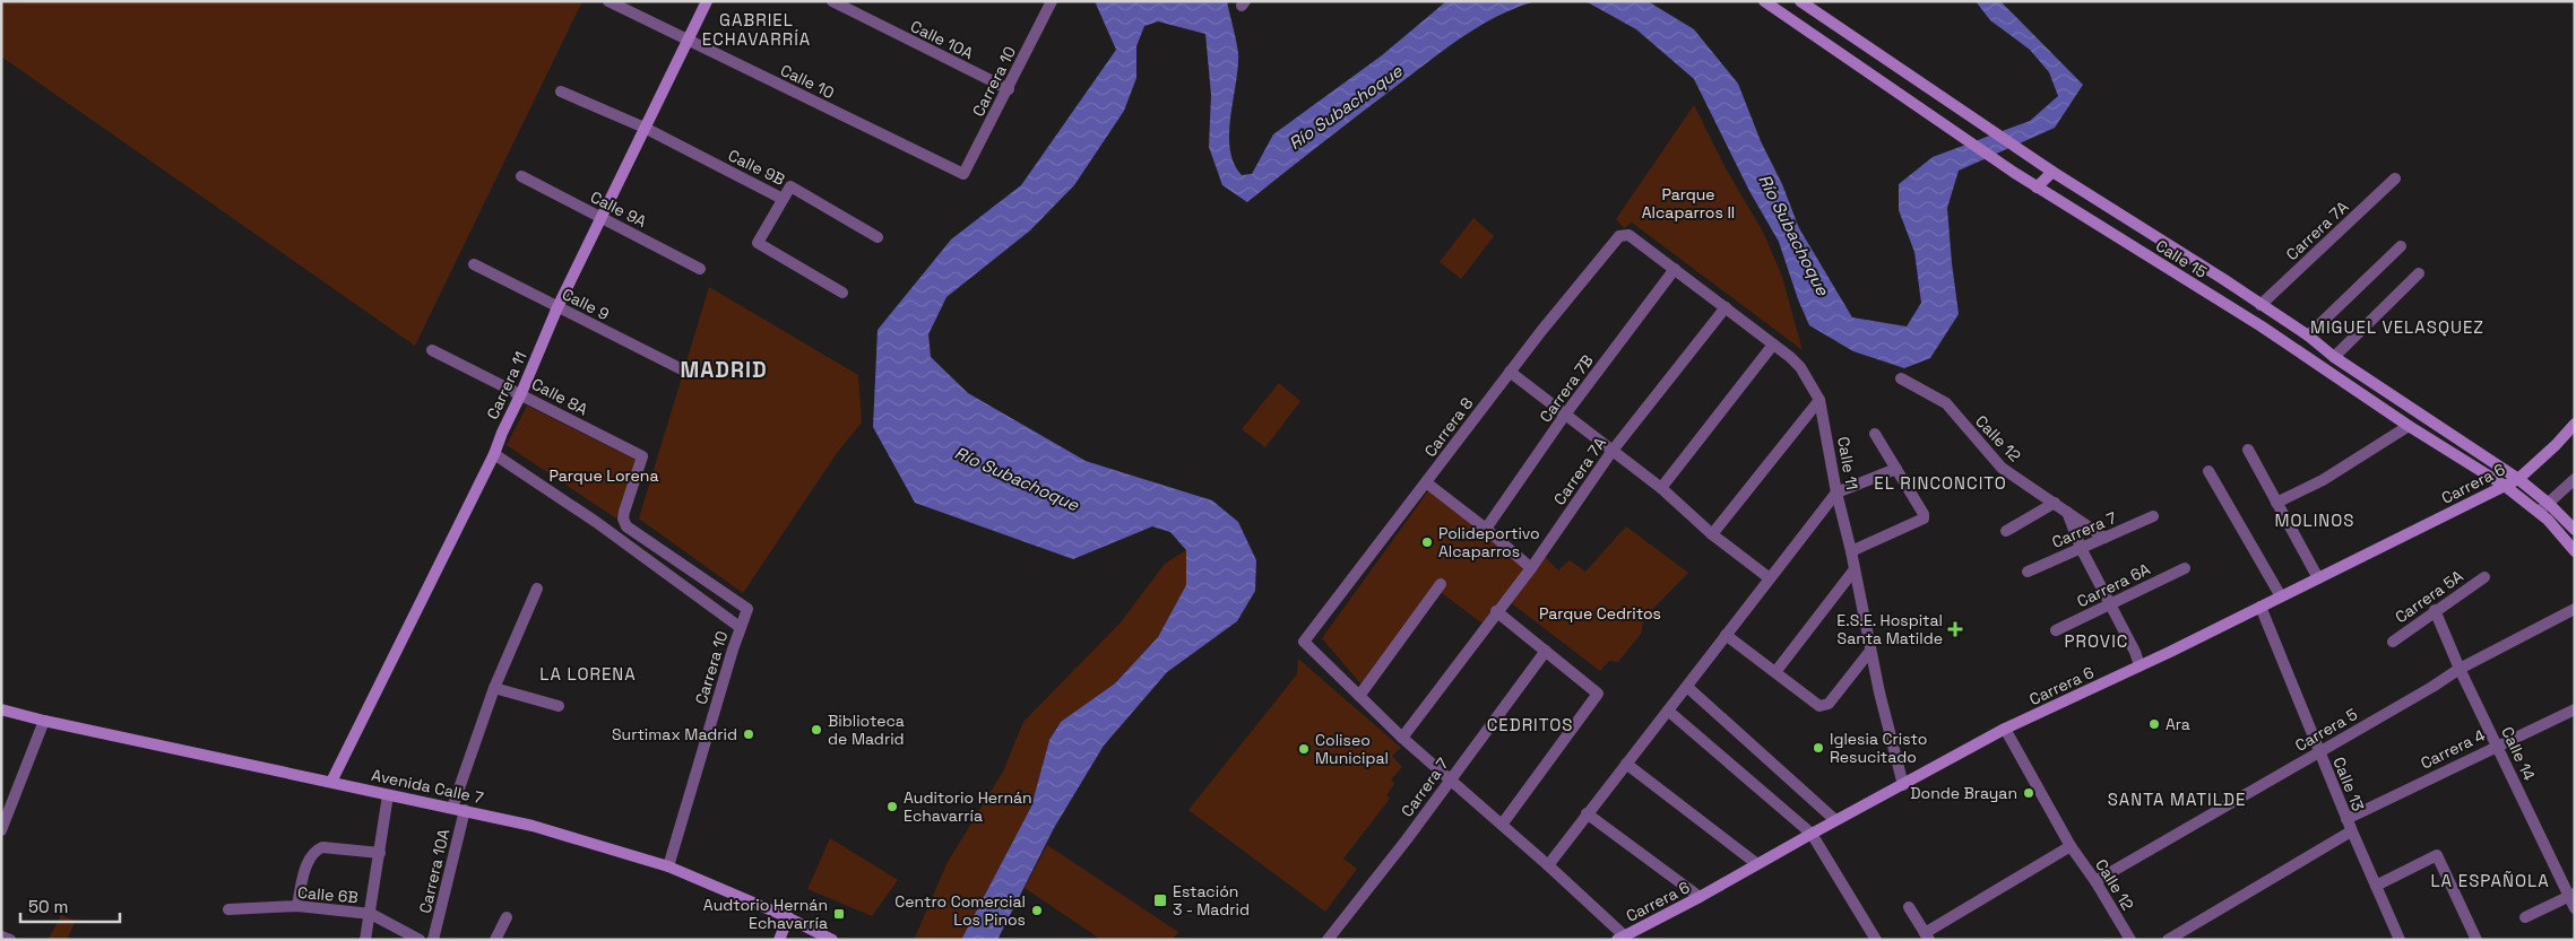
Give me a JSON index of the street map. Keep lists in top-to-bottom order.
{
  "streets": {
    "street": [
      "Calle 10A",
      "Calle 10",
      "Carrera 10",
      "Calle 9B",
      "Calle 9A",
      "Carrera 7A",
      "Calle 15",
      "Calle 9",
      "Carrera 11",
      "Carrera 7B",
      "Calle 8A",
      "Carrera 8",
      "Calle 12",
      "Calle 11",
      "Carrera 6",
      "Carrera 7",
      "Carrera 6A",
      "Carrera 5A",
      "Carrera 5",
      "Carrera 4",
      "Calle 14",
      "Calle 13",
      "Avenida Calle 7",
      "Carrera 10A",
      "Calle 6B"
    ]
  },
  "crossings": [
    ["Calle 10A", "Carrera 10"],
    ["Calle 10", "Carrera 10"],
    ["Calle 10", "Carrera 11"],
    ["Carrera 10", "Calle 8A"],
    ["Carrera 10", "Avenida Calle 7"],
    ["Calle 9B", "Carrera 11"],
    ["Calle 9A", "Carrera 11"],
    ["Carrera 7A", "Calle 15"],
    ["Carrera 7A", "Calle 11"],
    ["Calle 15", "Carrera 6"],
    ["Calle 9", "Carrera 11"],
    ["Carrera 11", "Calle 8A"],
    ["Carrera 11", "Avenida Calle 7"],
    ["Carrera 7B", "Calle 11"],
    ["Carrera 8", "Calle 11"],
    ["Calle 12", "Carrera 6"],
    ["Calle 12", "Carrera 7"],
    ["Calle 12", "Carrera 5"],
    ["Calle 11", "Carrera 6"],
    ["Carrera 6", "Calle 13"],
    ["Carrera 5A", "Calle 14"],
    ["Carrera 5", "Calle 14"],
    ["Carrera 5", "Calle 13"],
    ["Carrera 4", "Calle 14"],
    ["Carrera 4", "Calle 13"],
    ["Avenida Calle 7", "Carrera 10A"]
  ],
  "districts": [
    "GABRIEL ECHAVARRÍA",
    "MIGUEL VELASQUEZ",
    "MADRID",
    "EL RINCONCITO",
    "MOLINOS",
    "PROVIC",
    "LA LORENA",
    "CEDRITOS",
    "SANTA MATILDE",
    "LA ESPAÑOLA"
  ],
  "water": ["Río Subachoque"],
  "parks": ["Parque Alcaparros II", "Parque Lorena", "Parque Cedritos"],
  "places": {
    "other": [
      "Polideportivo Alcaparros",
      "Ara",
      "Biblioteca de Madrid",
      "Surtimax Madrid",
      "Iglesia Cristo Resucitado",
      "Coliseo Municipal",
      "Donde Brayan",
      "Auditorio Hernán Echavarría",
      "Centro Comercial Los Pinos"
    ],
    "health": ["E.S.E. Hospital Santa Matilde"],
    "transit": ["Estación 3 - Madrid", "Audtorio Hernán Echavarría"]
  },
  "scale_bar": "50 m"
}
